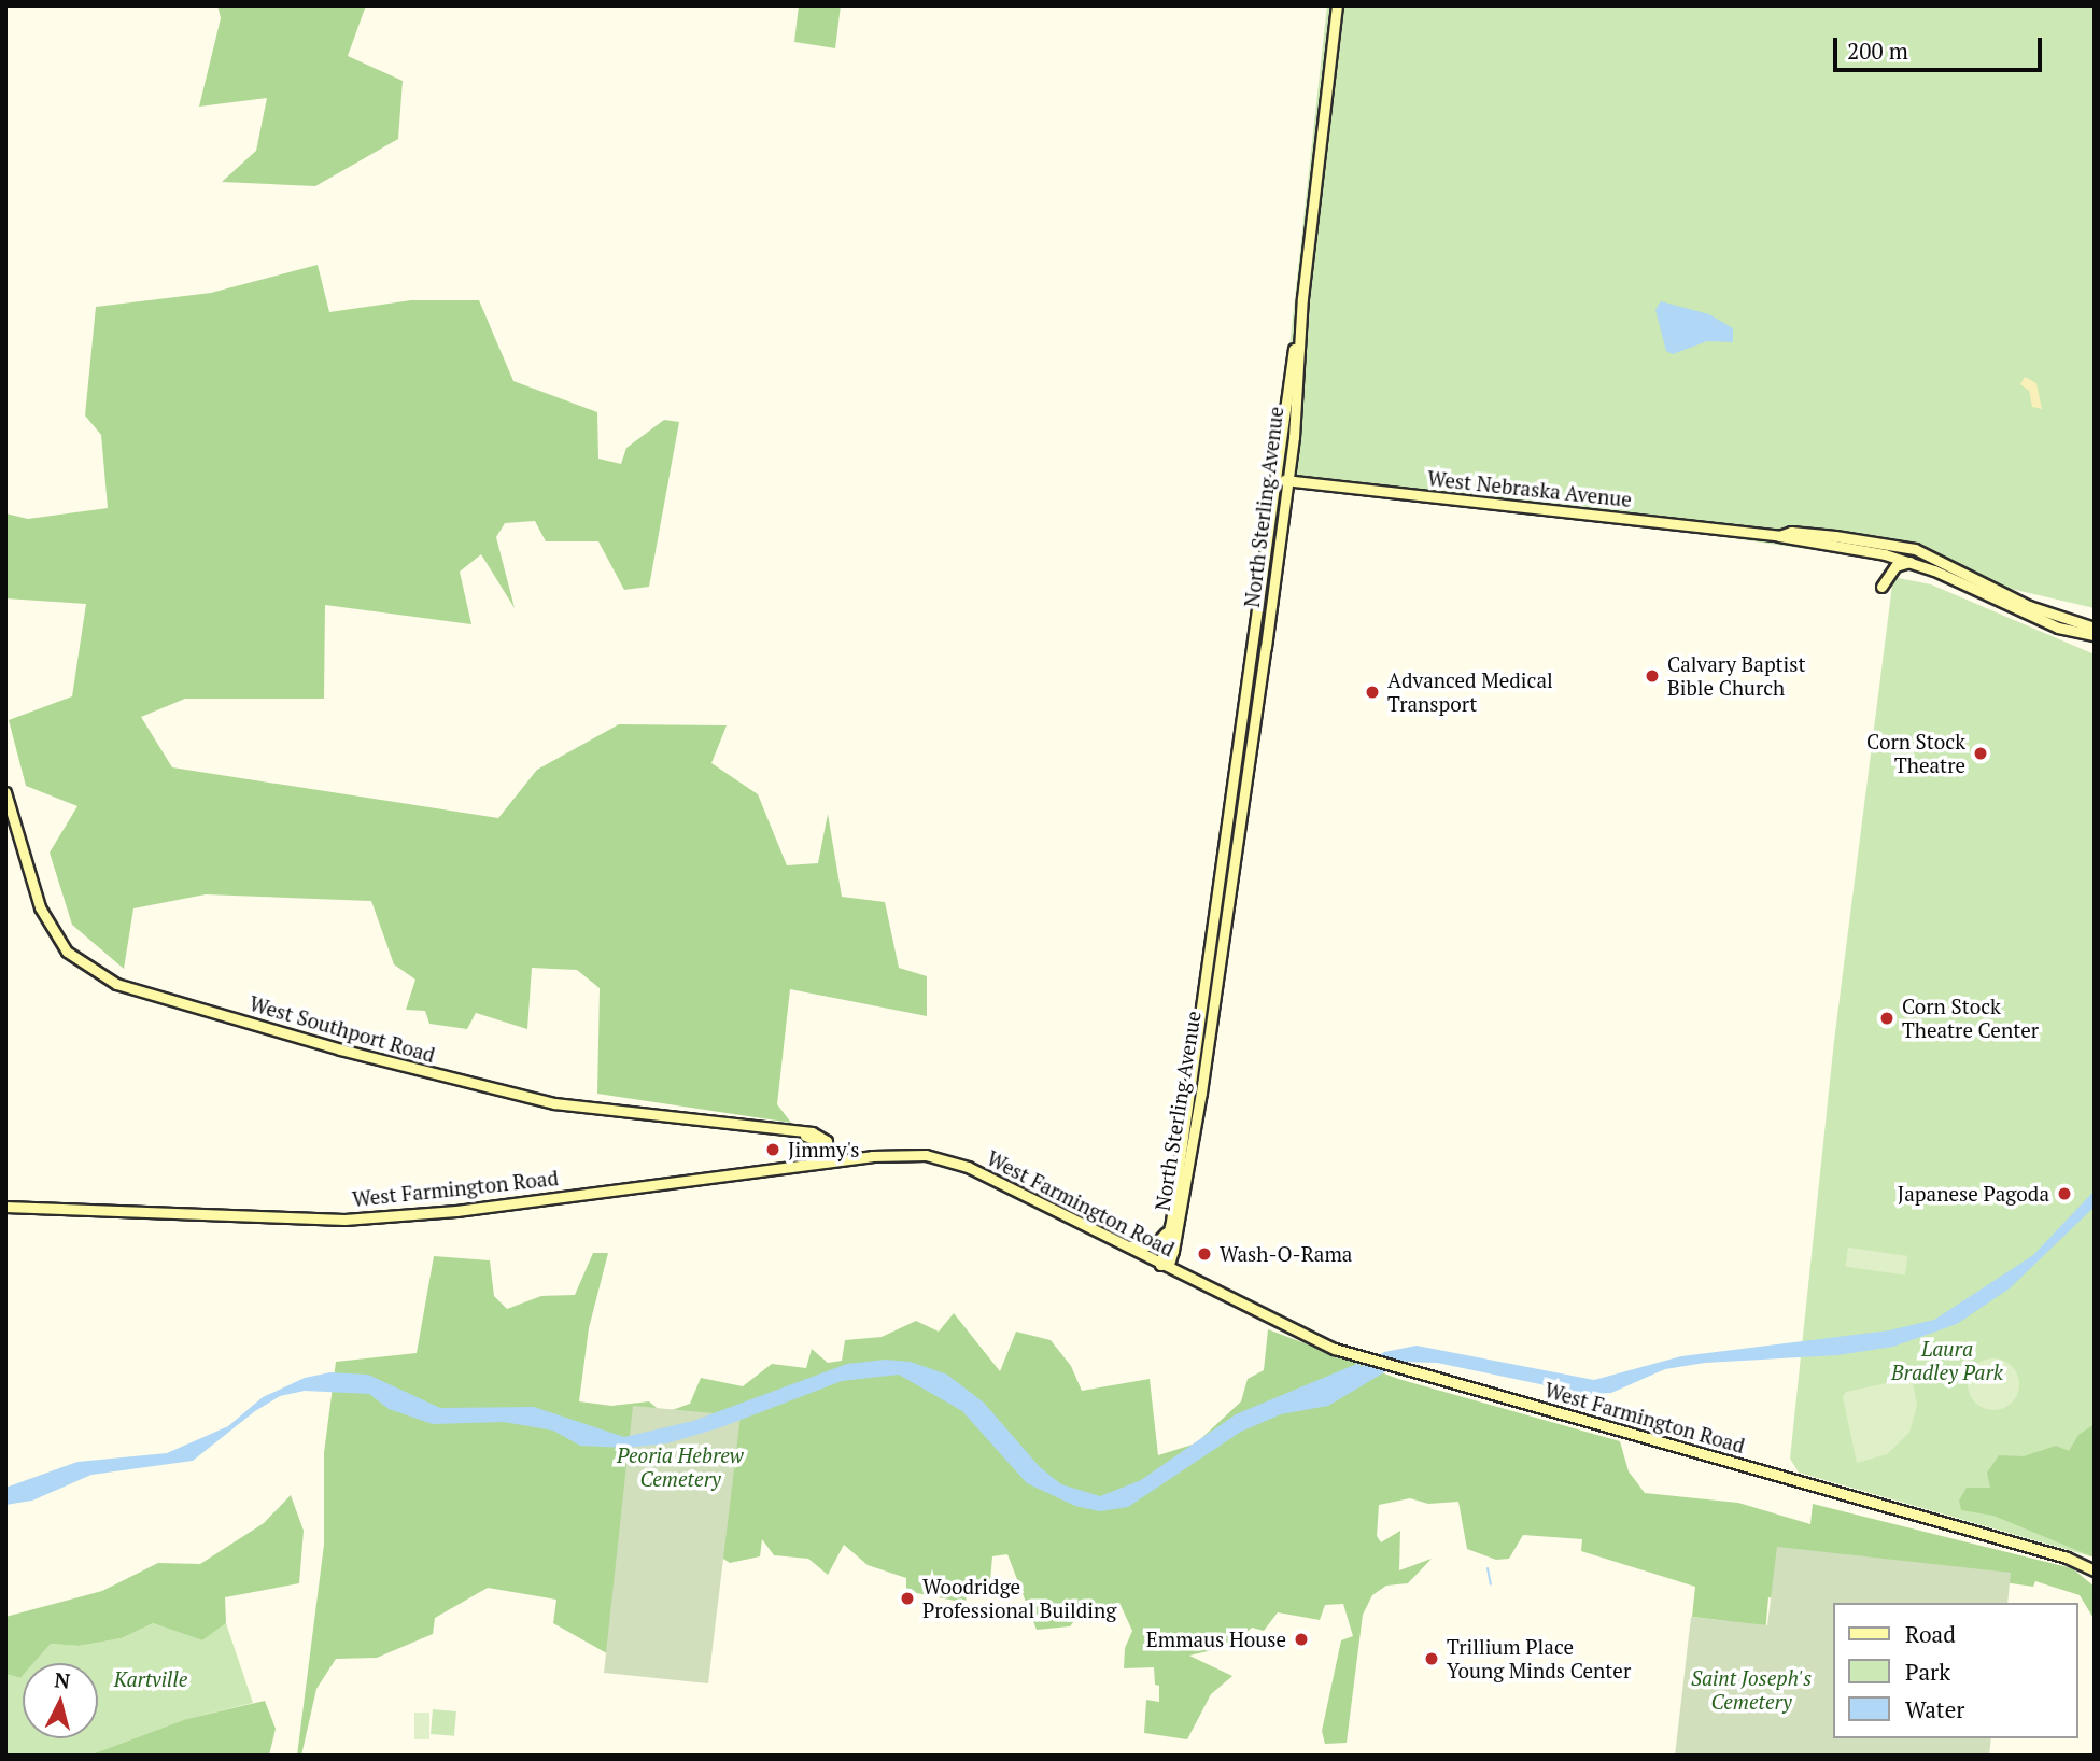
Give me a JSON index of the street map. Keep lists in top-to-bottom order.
{
  "streets": {
    "main road": [
      "West Nebraska Avenue",
      "North Sterling Avenue",
      "West Southport Road",
      "West Farmington Road"
    ]
  },
  "crossings": [
    ["West Nebraska Avenue", "North Sterling Avenue"],
    ["North Sterling Avenue", "West Farmington Road"],
    ["West Southport Road", "West Farmington Road"]
  ],
  "parks": [
    "Laura Bradley Park",
    "Peoria Hebrew Cemetery",
    "Saint Joseph's Cemetery",
    "Kartville"
  ],
  "places": [
    "Calvary Baptist Bible Church",
    "Advanced Medical Transport",
    "Corn Stock Theatre",
    "Corn Stock Theatre Center",
    "Jimmy's",
    "Japanese Pagoda",
    "Wash-O-Rama",
    "Woodridge Professional Building",
    "Emmaus House",
    "Trillium Place Young Minds Center"
  ],
  "legend": ["Road", "Park", "Water"],
  "scale_bar": "200 m",
  "north": "top"
}
